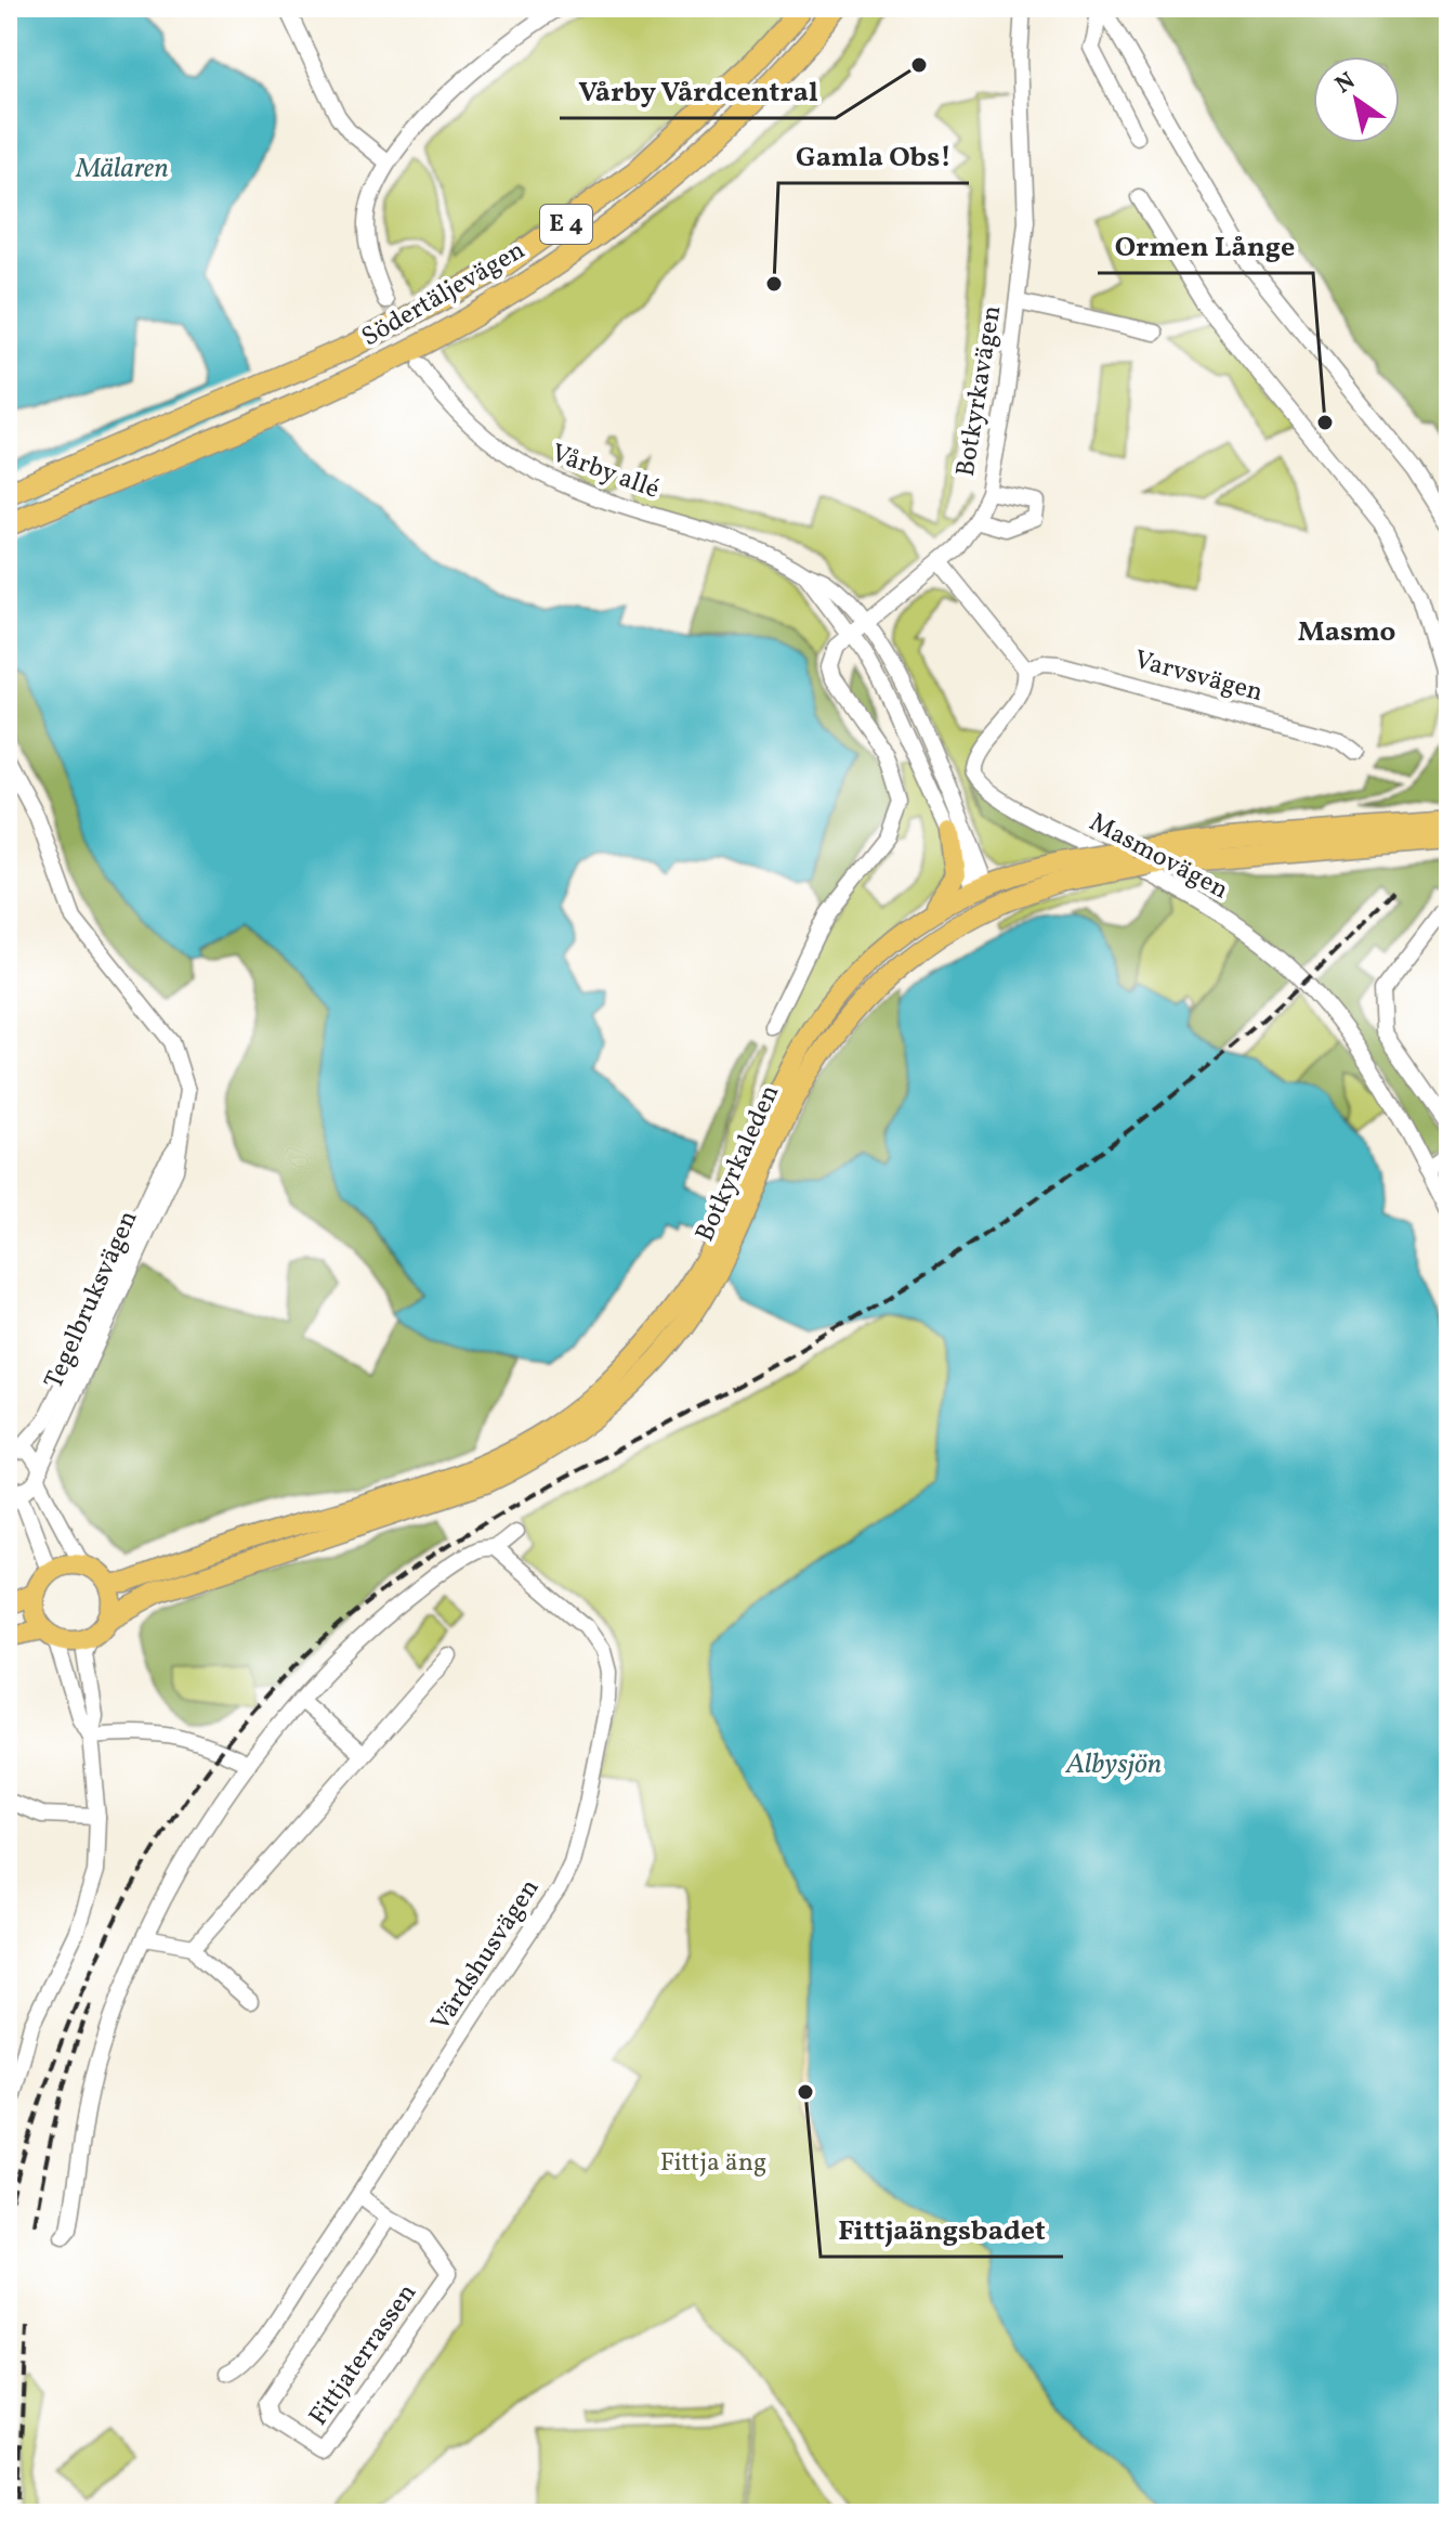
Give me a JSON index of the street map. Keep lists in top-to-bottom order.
{
  "streets": {
    "highway": ["E 4", "Södertäljevägen"],
    "main road": ["Botkyrkaleden"],
    "street": [
      "Botkyrkavägen",
      "Vårby allé",
      "Varvsvägen",
      "Masmovägen",
      "Tegelbruksvägen",
      "Värdshusvägen",
      "Fittjaterrassen"
    ]
  },
  "crossings": [
    ["Botkyrkavägen", "Vårby allé"],
    ["Vårby allé", "Botkyrkaleden"],
    ["Varvsvägen", "Masmovägen"],
    ["Värdshusvägen", "Fittjaterrassen"]
  ],
  "districts": ["Masmo"],
  "water": ["Mälaren", "Albysjön"],
  "parks": ["Fittja äng"],
  "places": [
    "Vårby Vårdcentral",
    "Gamla Obs!",
    "Ormen Långe",
    "Fittjaängsbadet"
  ],
  "north": "top left"
}
